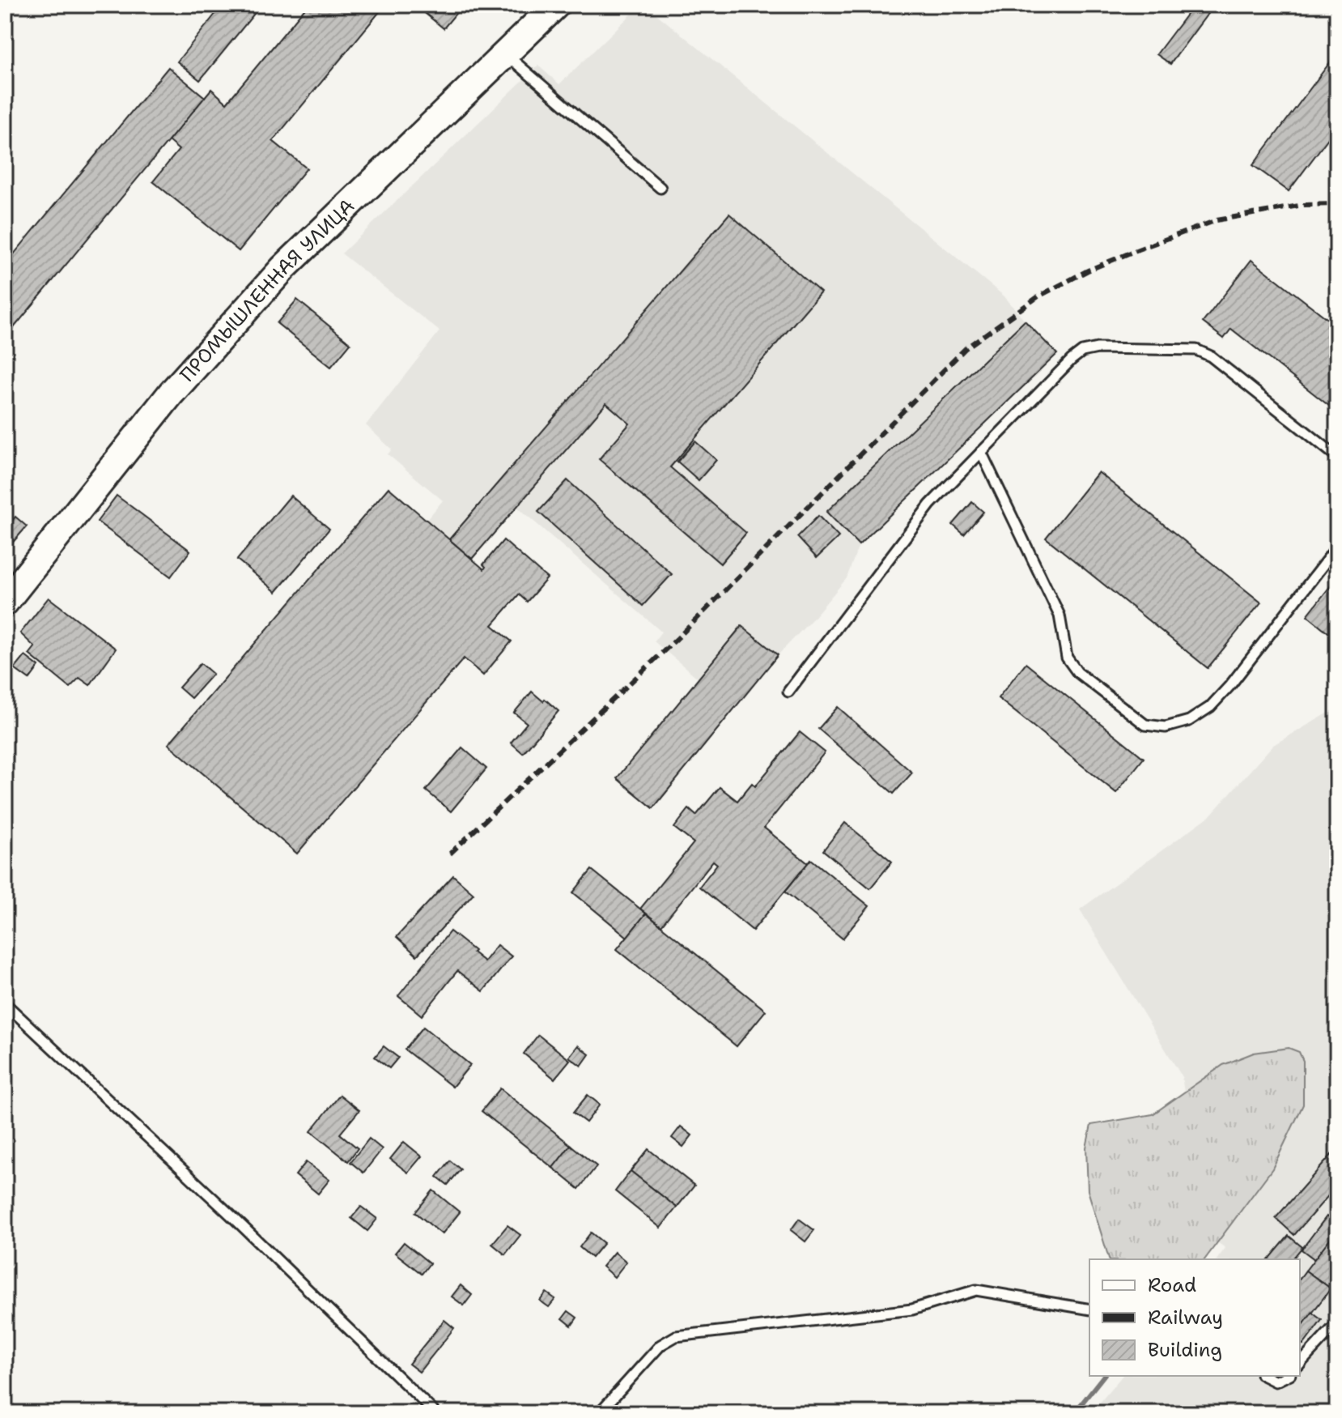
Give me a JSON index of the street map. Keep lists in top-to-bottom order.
{
  "streets": {
    "street": ["ПРОМЫШЛЕННАЯ УЛИЦА"]
  },
  "legend": ["Road", "Railway", "Building"]
}
